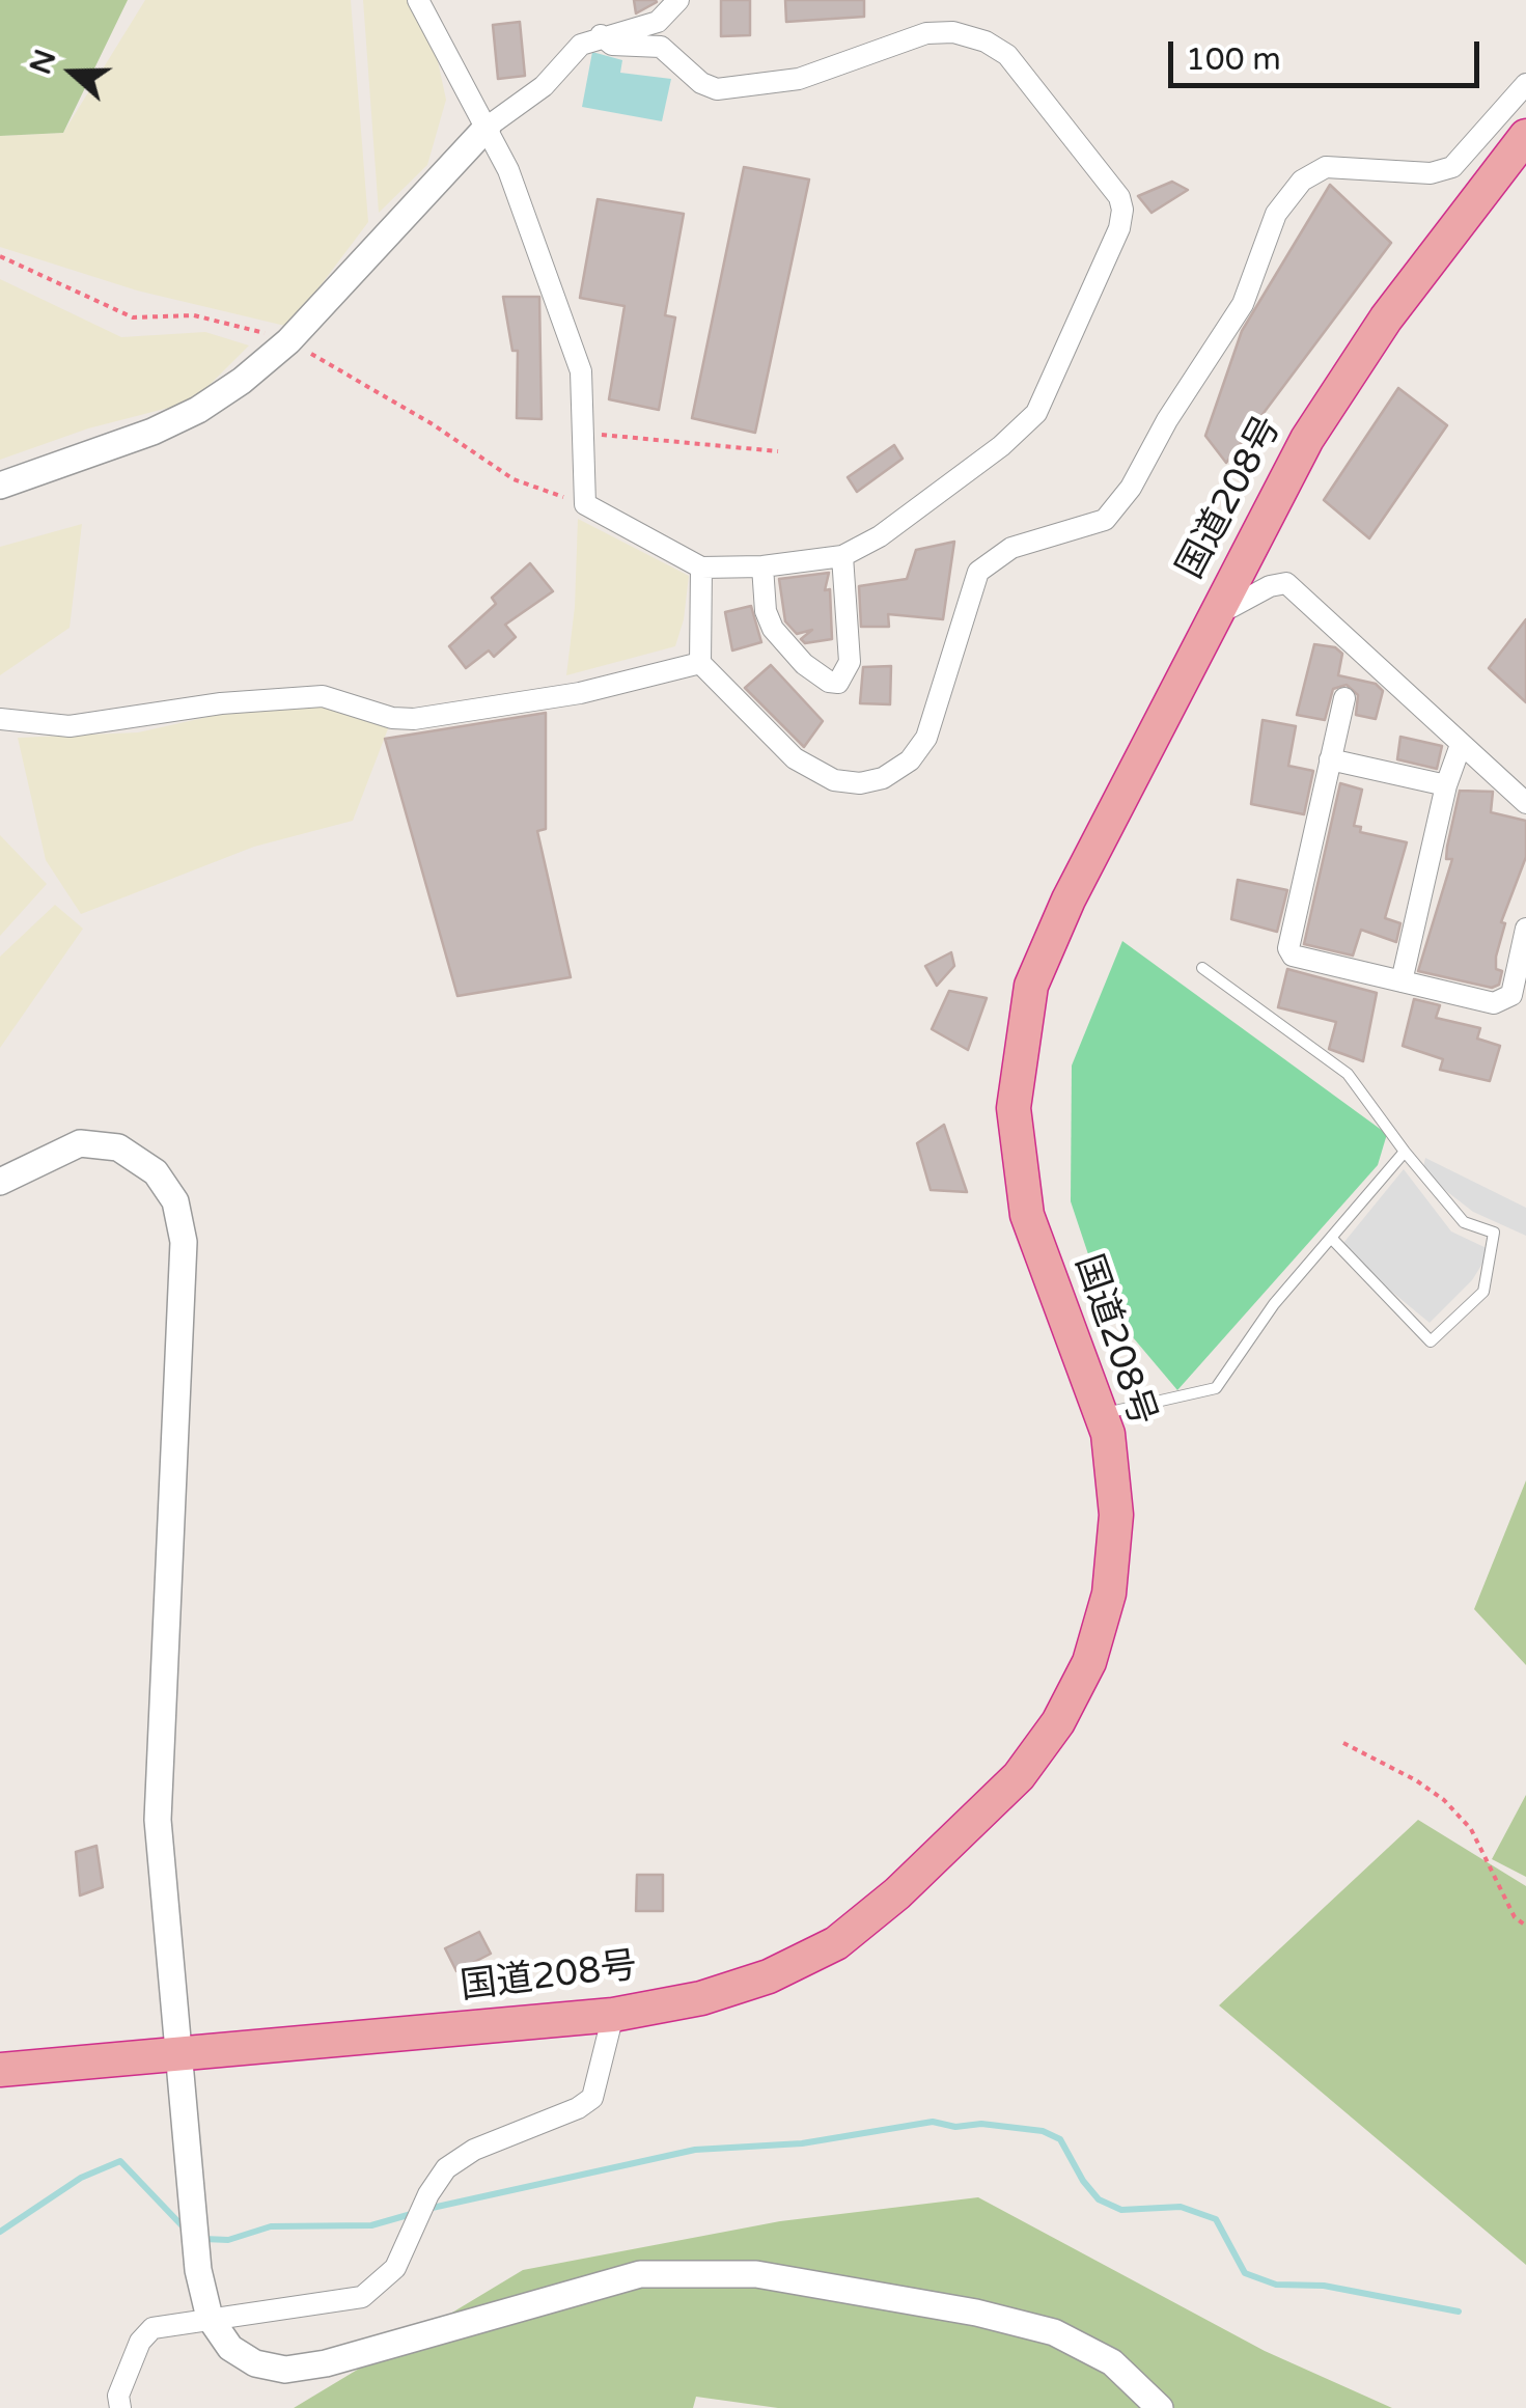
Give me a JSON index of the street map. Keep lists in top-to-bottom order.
{
  "streets": {
    "highway": ["国道208号"]
  },
  "scale_bar": "100 m",
  "north": "left"
}
